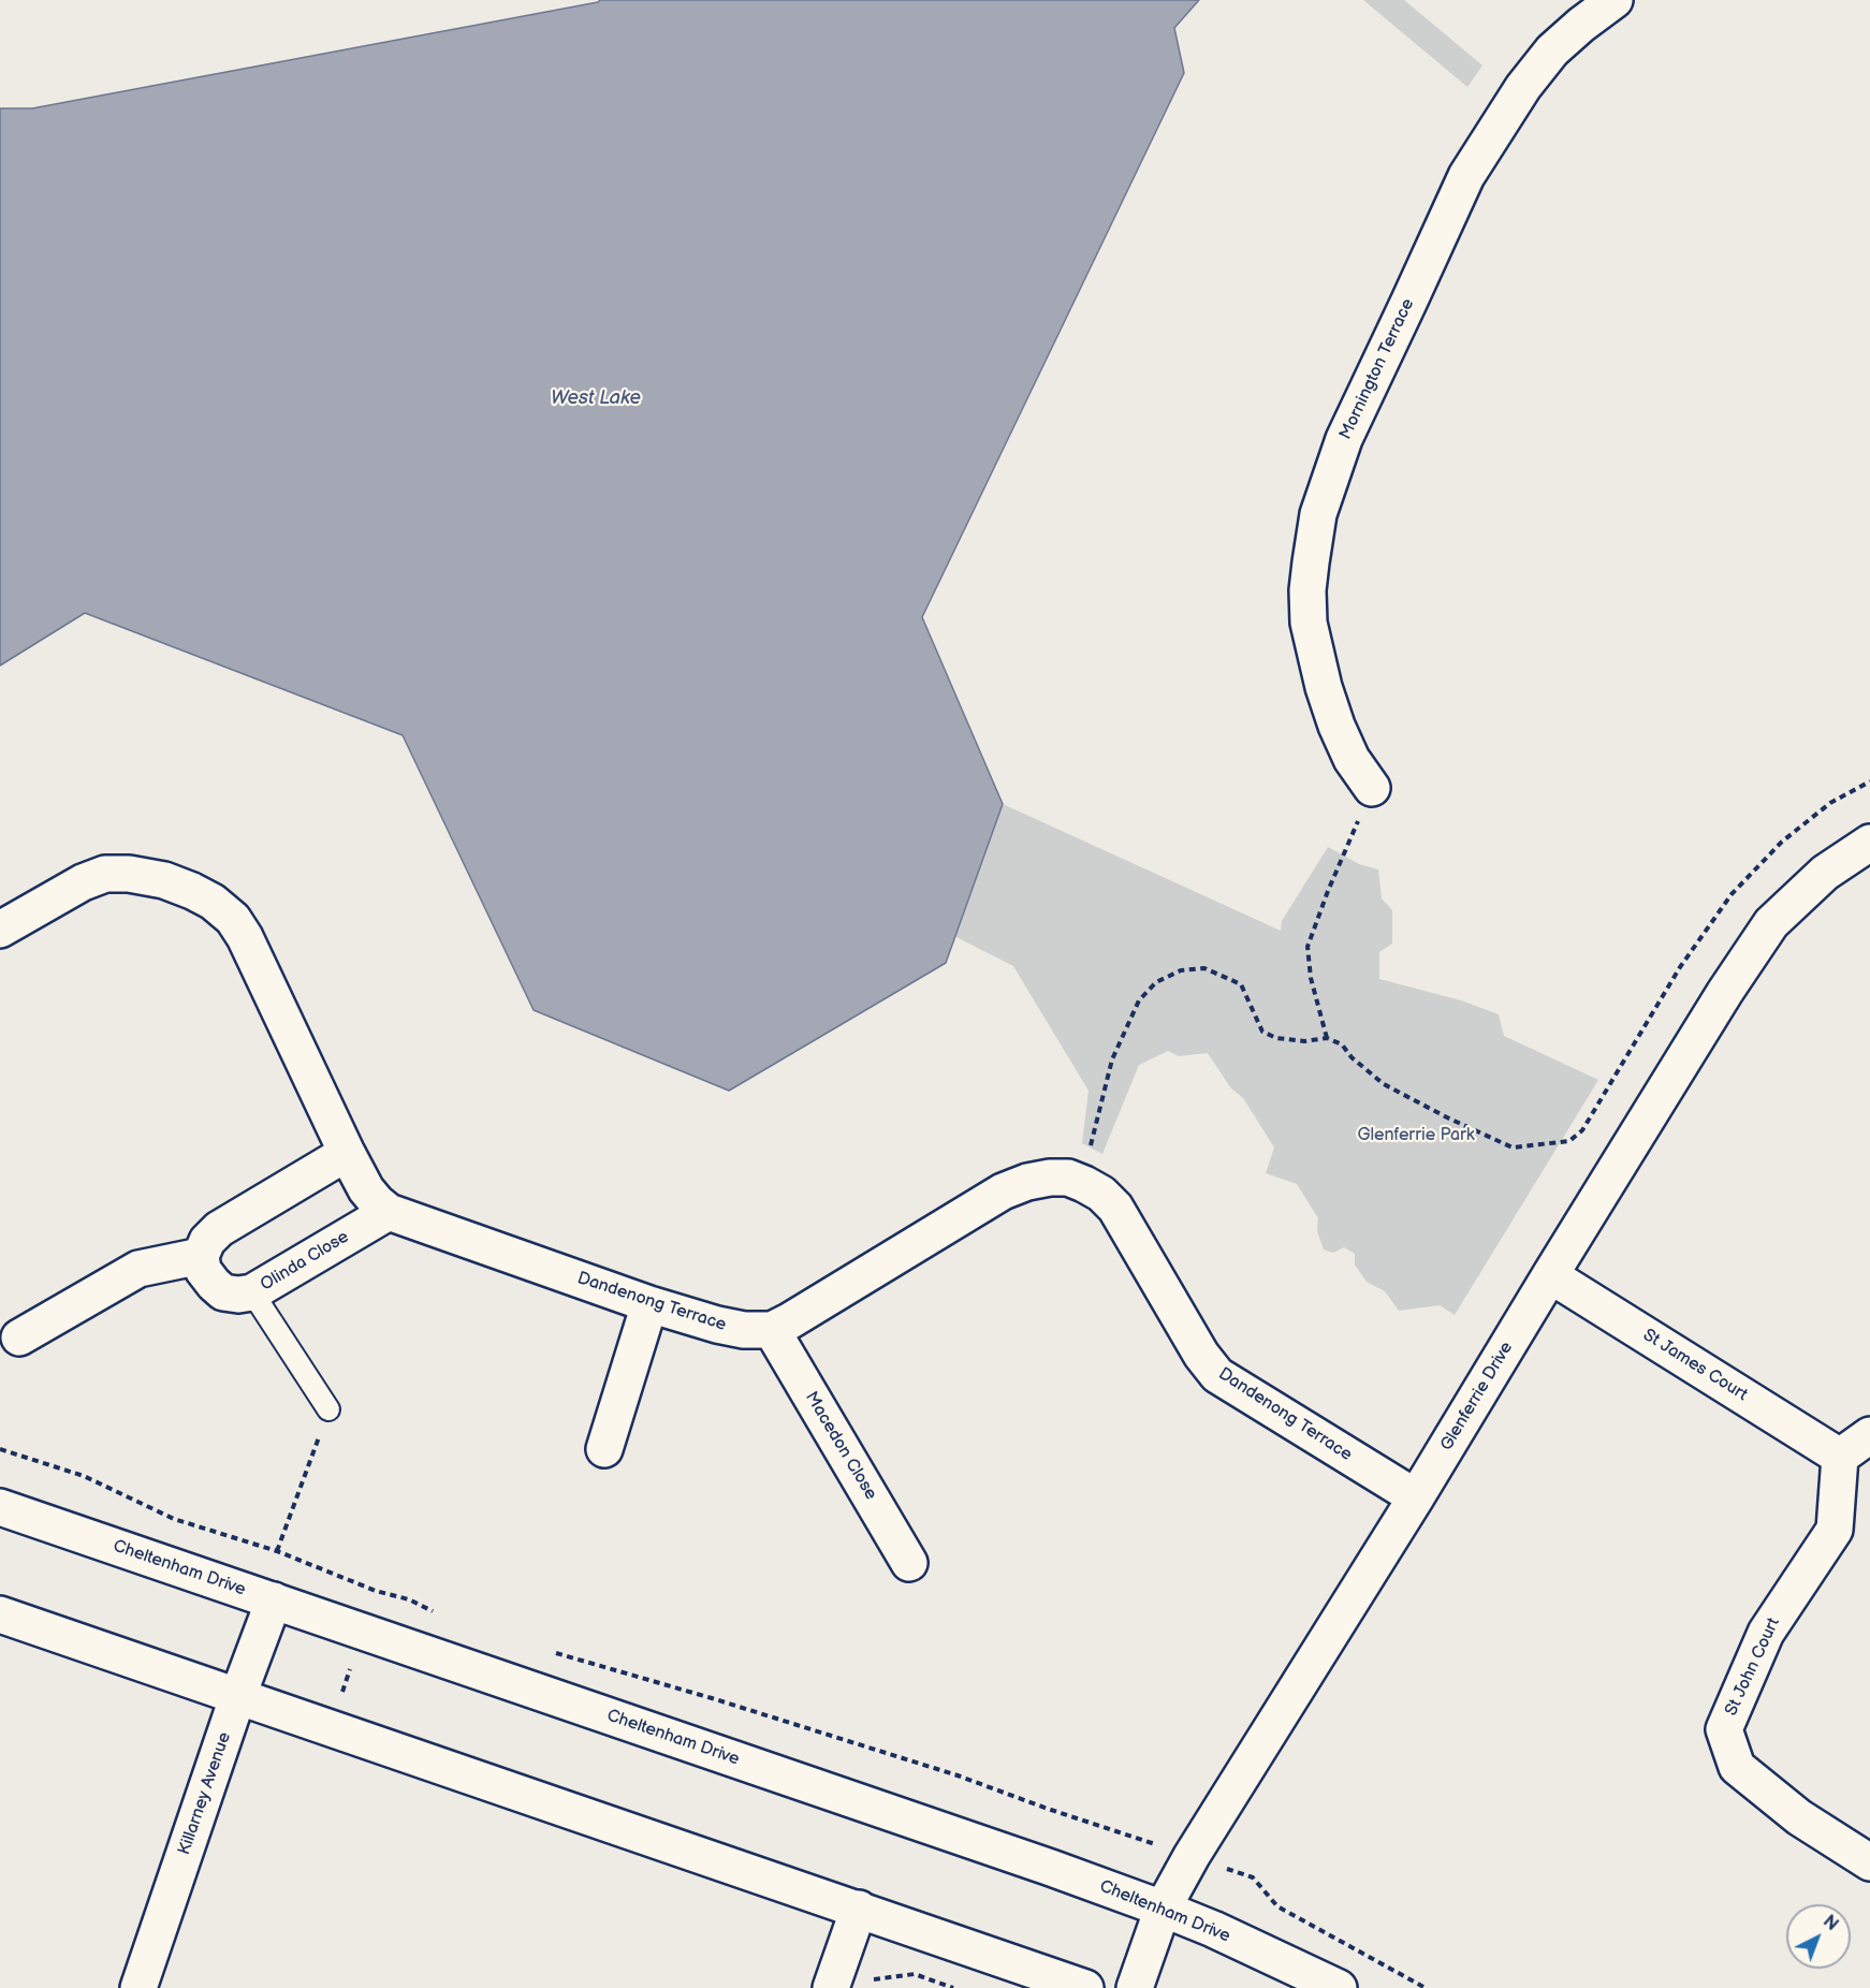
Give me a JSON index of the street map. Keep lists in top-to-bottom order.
{
  "streets": {
    "street": [
      "Mornington Terrace",
      "Olinda Close",
      "Dandenong Terrace",
      "St James Court",
      "Glenferrie Drive",
      "Macedon Close",
      "Cheltenham Drive",
      "St John Court",
      "Killarney Avenue"
    ]
  },
  "crossings": [
    ["Olinda Close", "Dandenong Terrace"],
    ["Dandenong Terrace", "Glenferrie Drive"],
    ["Dandenong Terrace", "Macedon Close"],
    ["St James Court", "Glenferrie Drive"],
    ["St James Court", "St John Court"],
    ["Glenferrie Drive", "Cheltenham Drive"],
    ["Cheltenham Drive", "Killarney Avenue"]
  ],
  "water": ["West Lake"],
  "parks": ["Glenferrie Park"],
  "north": "top right"
}
